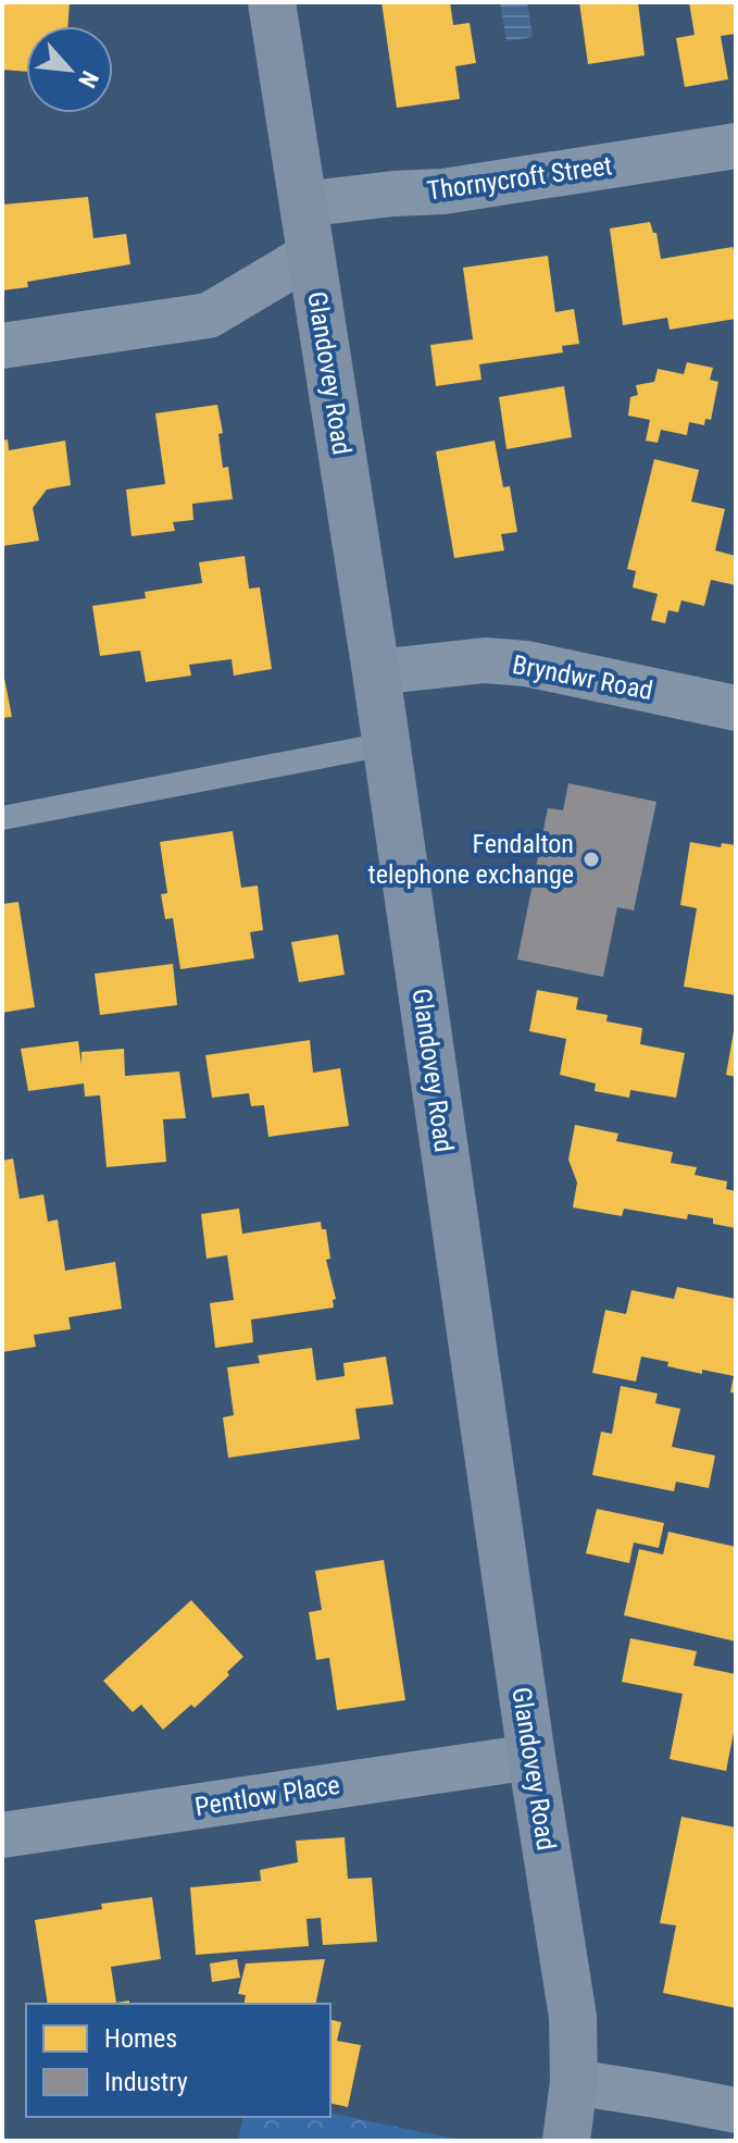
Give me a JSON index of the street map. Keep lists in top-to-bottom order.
{
  "streets": {
    "street": [
      "Thornycroft Street",
      "Glandovey Road",
      "Bryndwr Road",
      "Pentlow Place"
    ]
  },
  "crossings": [
    ["Thornycroft Street", "Glandovey Road"],
    ["Glandovey Road", "Bryndwr Road"],
    ["Glandovey Road", "Pentlow Place"]
  ],
  "places": ["Fendalton telephone exchange"],
  "legend": ["Homes", "Industry"],
  "north": "bottom right"
}
